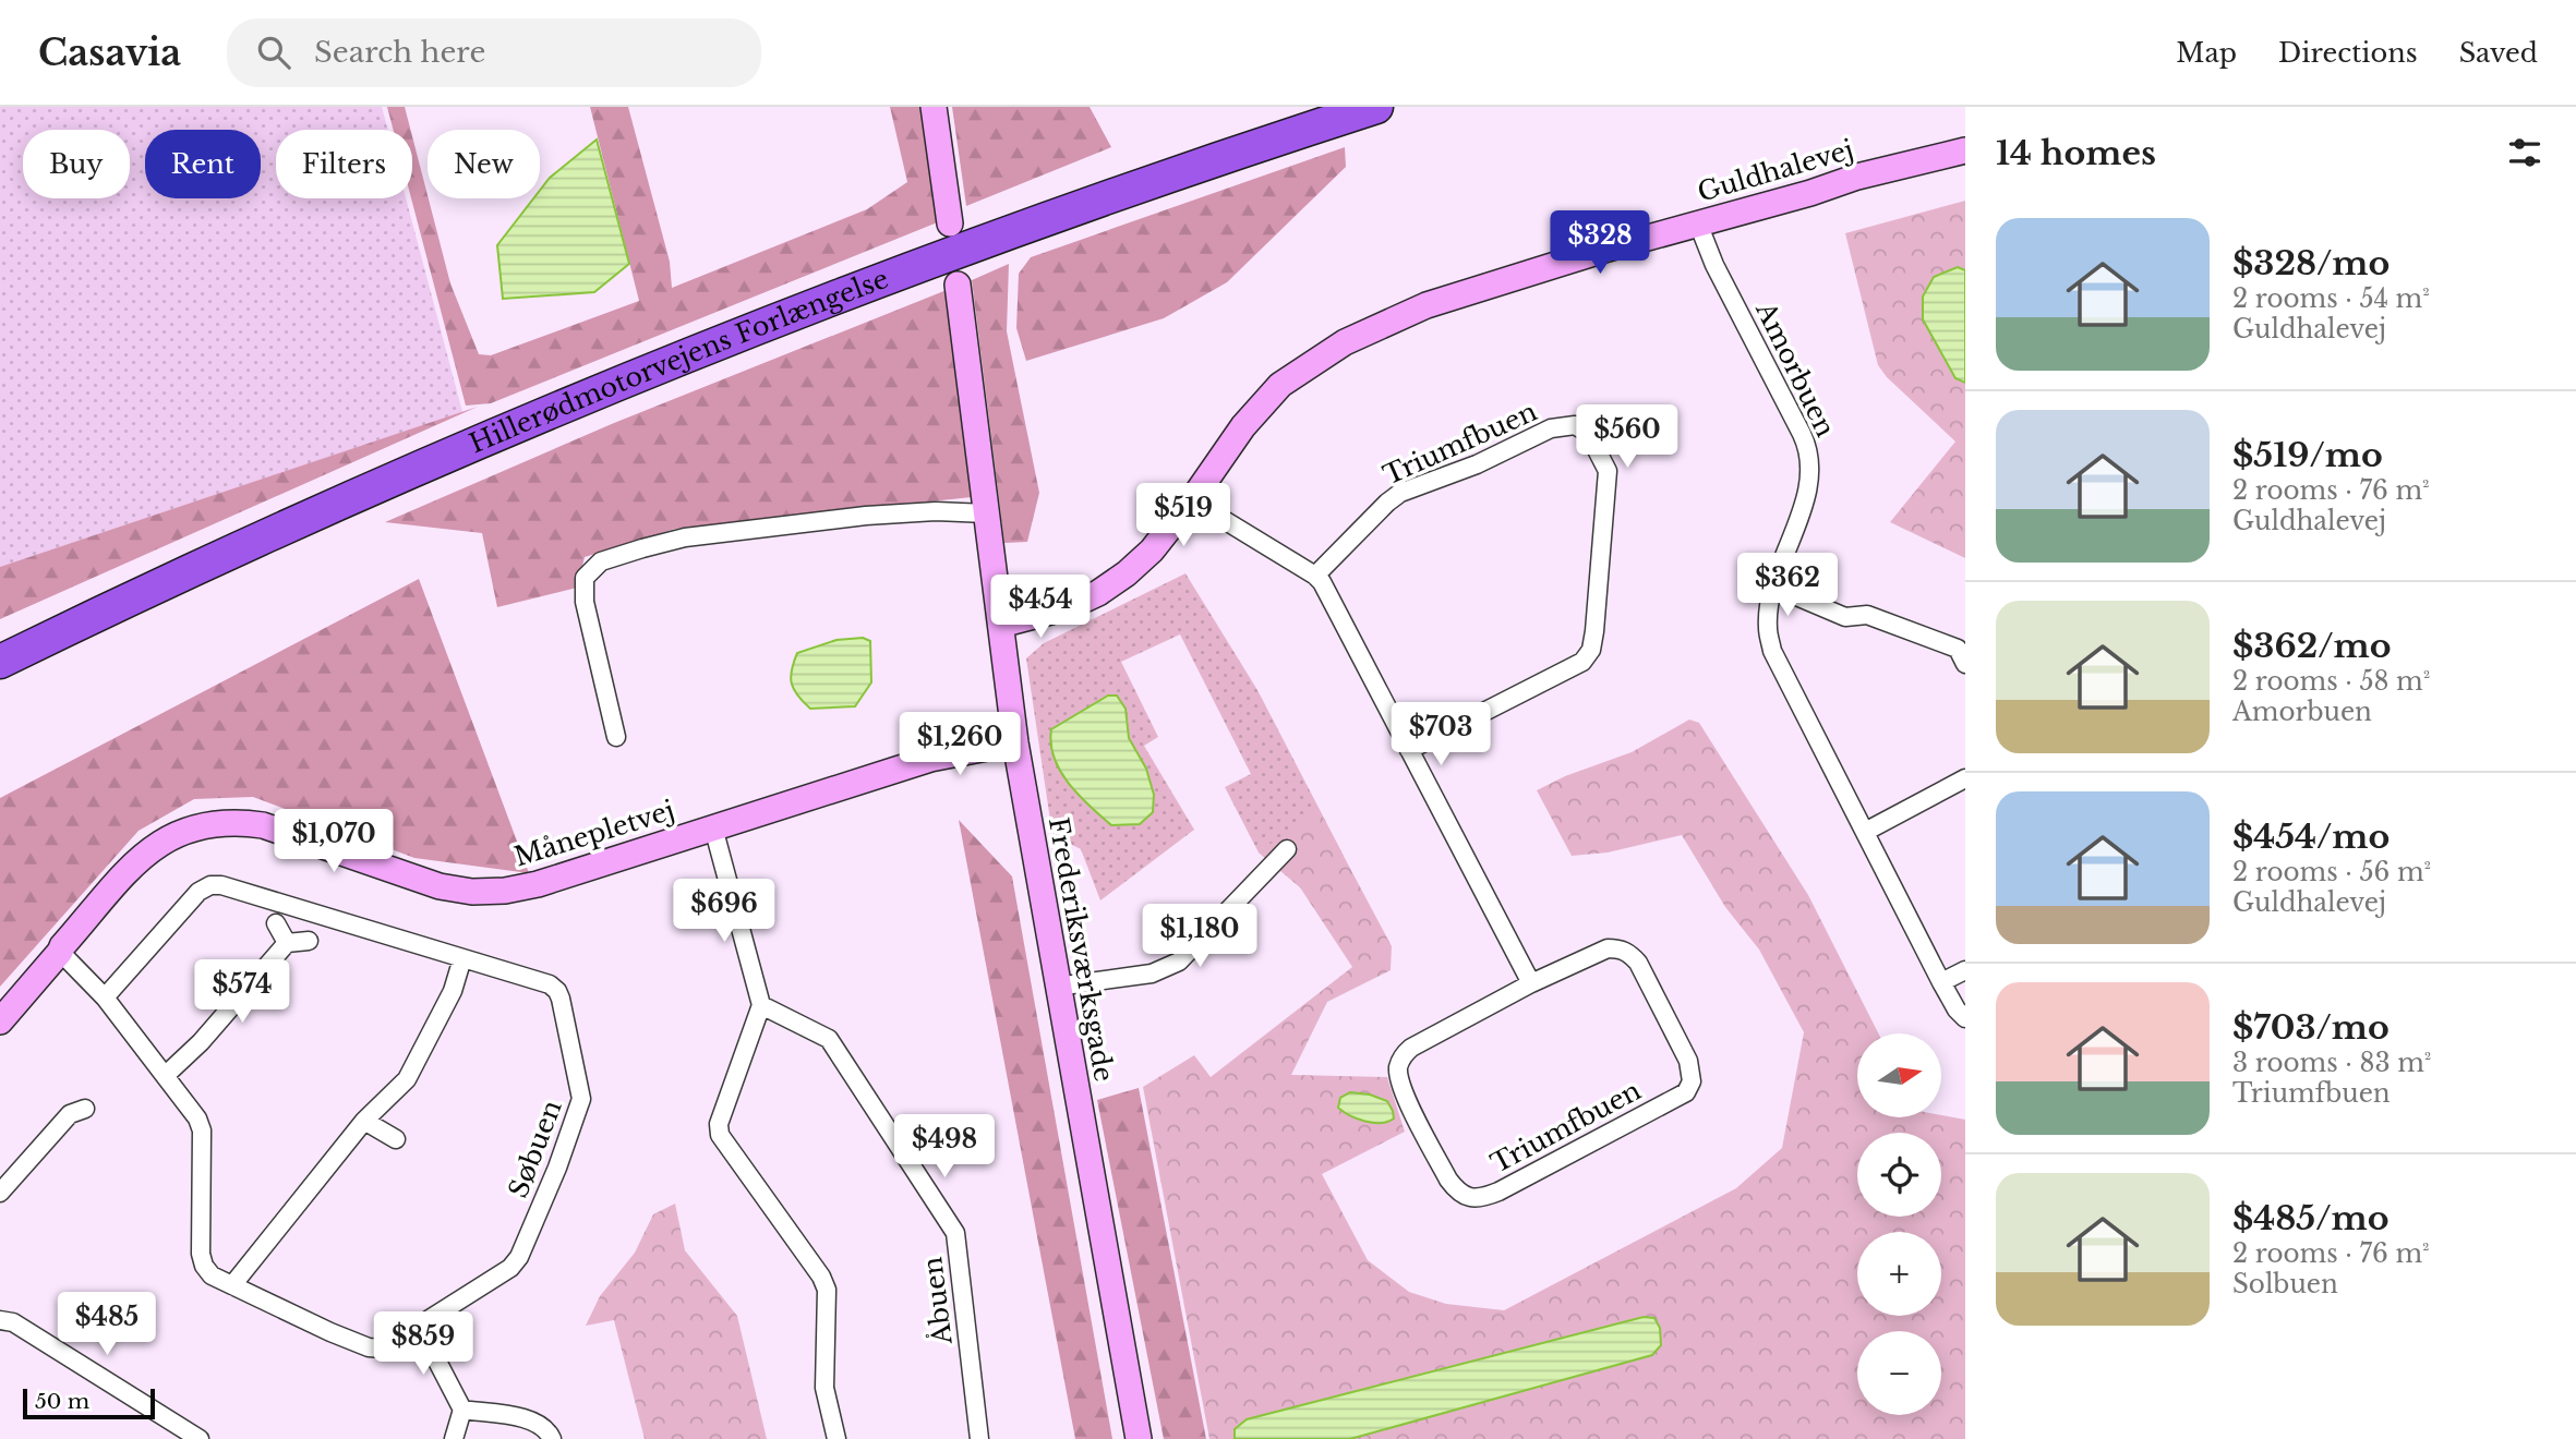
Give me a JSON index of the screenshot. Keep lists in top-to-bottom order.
{
  "streets": {
    "highway": ["Hillerødmotorvejens Forlængelse"],
    "street": [
      "Guldhalevej",
      "Amorbuen",
      "Triumfbuen",
      "Månepletvej",
      "Frederiksværksgade",
      "Søbuen",
      "Åbuen"
    ]
  },
  "crossings": [
    ["Guldhalevej", "Amorbuen"],
    ["Guldhalevej", "Frederiksværksgade"],
    ["Månepletvej", "Frederiksværksgade"],
    ["Månepletvej", "Søbuen"]
  ],
  "scale_bar": "50 m",
  "north": "right",
  "page": {
    "header": "Casavia",
    "search": "Search here",
    "nav": ["Map", "Directions", "Saved"],
    "heading": "14 homes",
    "chip": [
      "Buy",
      "Rent",
      "Filters",
      "New"
    ],
    "list": [
      {
        "name": "$328/mo",
        "note": "2 rooms · 54 m² · Guldhalevej"
      },
      {
        "name": "$519/mo",
        "note": "2 rooms · 76 m² · Guldhalevej"
      },
      {
        "name": "$362/mo",
        "note": "2 rooms · 58 m² · Amorbuen"
      },
      {
        "name": "$454/mo",
        "note": "2 rooms · 56 m² · Guldhalevej"
      },
      {
        "name": "$703/mo",
        "note": "3 rooms · 83 m² · Triumfbuen"
      },
      {
        "name": "$485/mo",
        "note": "2 rooms · 76 m² · Solbuen"
      }
    ],
    "price": [
      "$328",
      "$560",
      "$519",
      "$362",
      "$454",
      "$703",
      "$1,260",
      "$1,070",
      "$696",
      "$1,180",
      "$574",
      "$498",
      "$485",
      "$859"
    ],
    "map_buttons": ["+", "−"],
    "scale": "50 m"
  }
}
